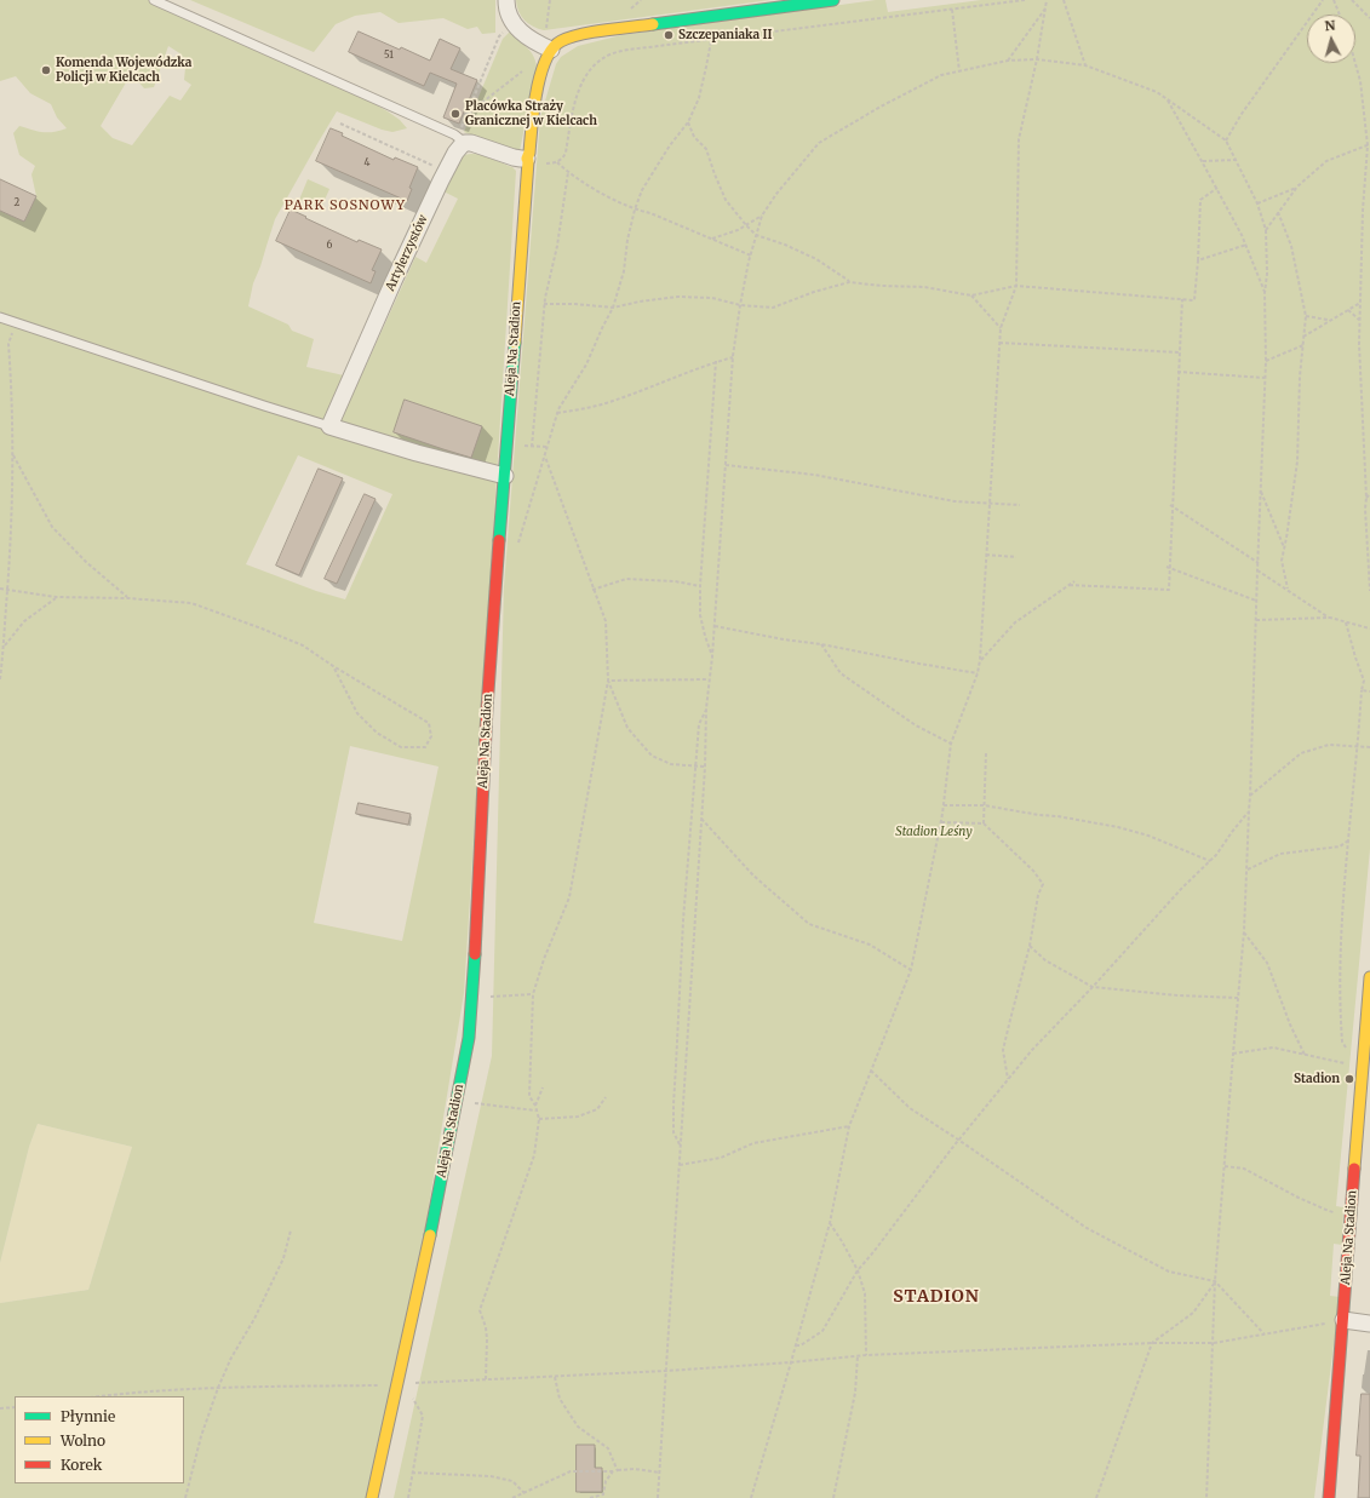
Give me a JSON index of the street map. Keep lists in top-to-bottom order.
{
  "streets": {
    "street": ["Artylerzystów", "Aleja Na Stadion"]
  },
  "districts": ["PARK SOSNOWY", "STADION"],
  "parks": ["Stadion Leśny"],
  "places": [
    "Szczepaniaka II",
    "Komenda Wojewódzka Policji w Kielcach",
    "Placówka Straży Granicznej w Kielcach",
    "Stadion"
  ],
  "house_numbers": [
    "51",
    "4",
    "2",
    "6"
  ],
  "legend": ["Płynnie", "Wolno", "Korek"],
  "north": "top"
}
